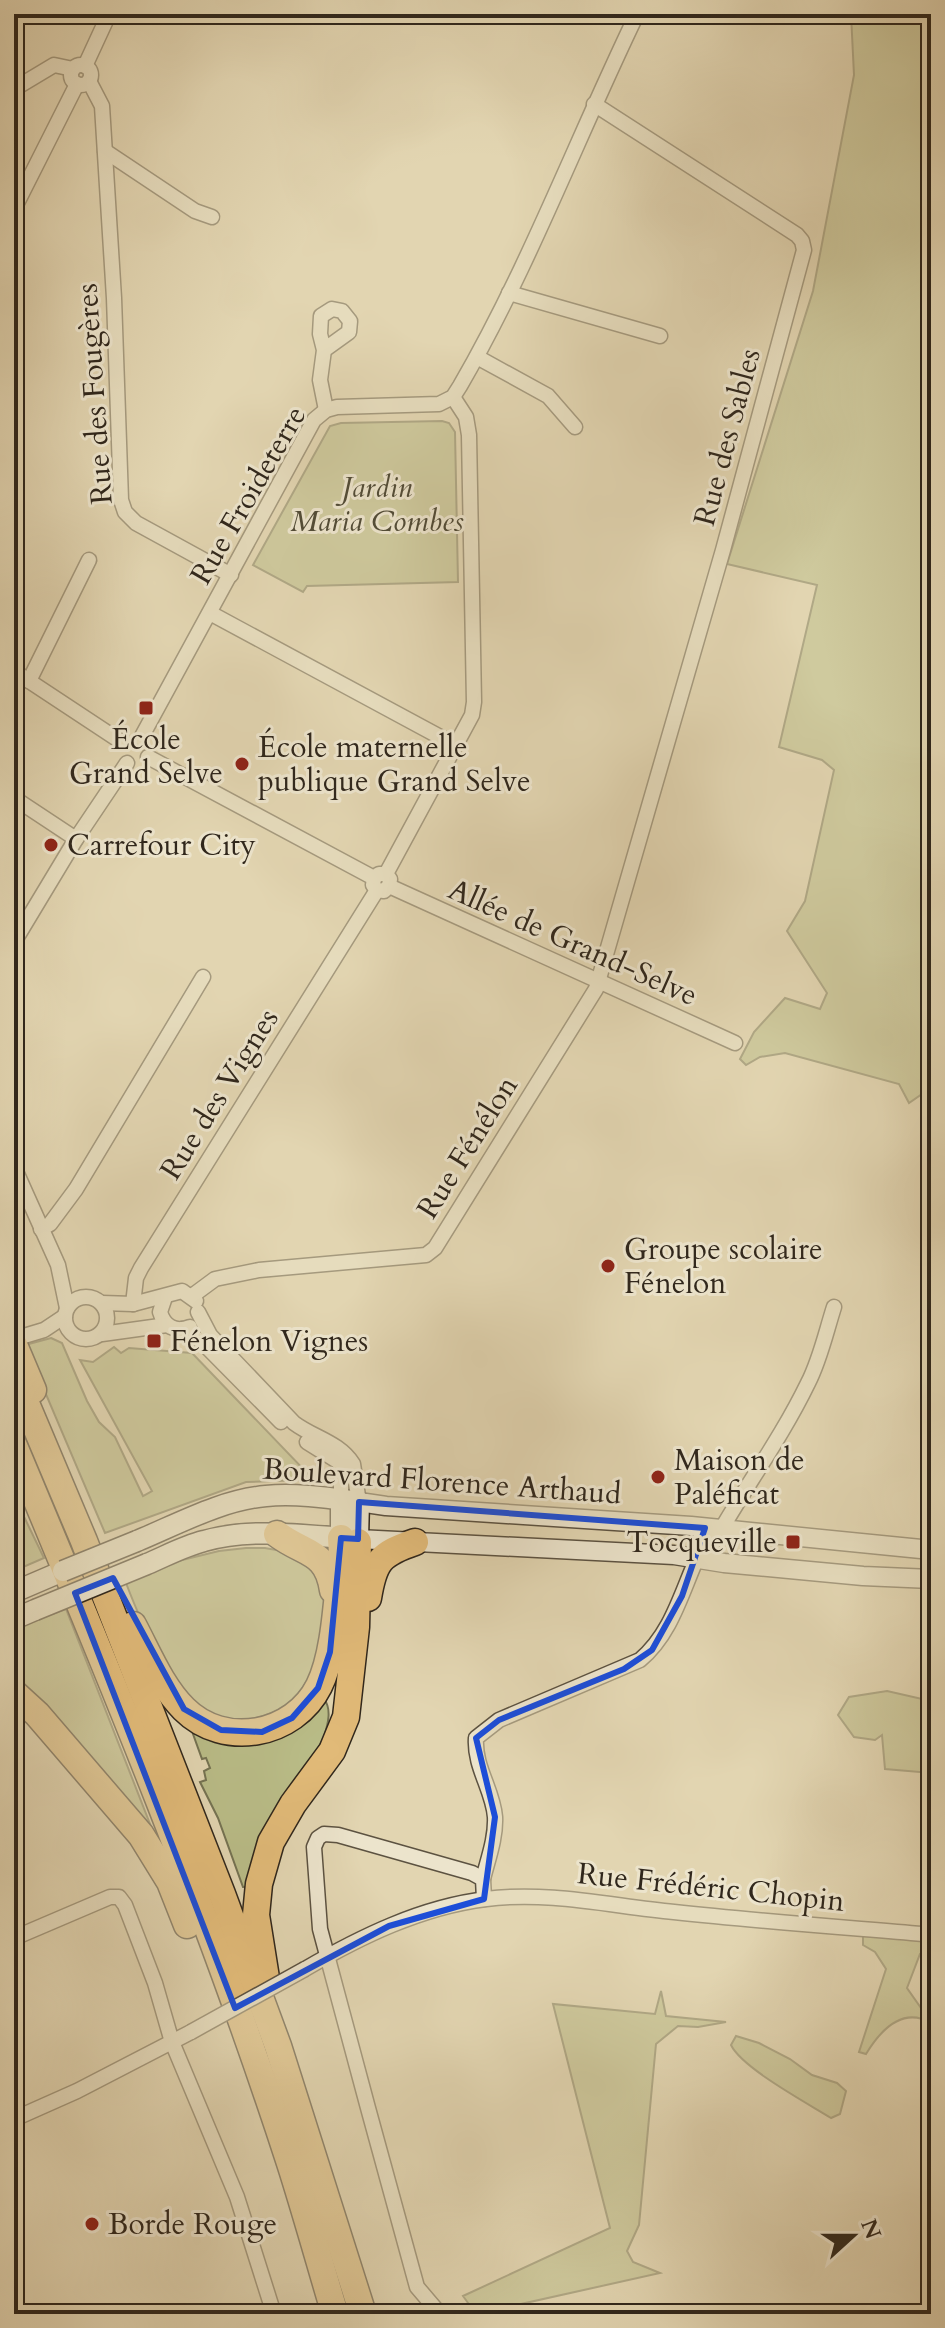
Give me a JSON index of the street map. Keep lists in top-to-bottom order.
{
  "streets": {
    "main road": ["Boulevard Florence Arthaud"],
    "street": [
      "Rue des Fougères",
      "Rue des Sables",
      "Rue Froideterre",
      "Allée de Grand-Selve",
      "Rue des Vignes",
      "Rue Fénélon",
      "Rue Frédéric Chopin"
    ]
  },
  "crossings": [
    ["Rue des Fougères", "Rue Froideterre"],
    ["Rue des Sables", "Allée de Grand-Selve"],
    ["Rue des Sables", "Rue Fénélon"],
    ["Rue Froideterre", "Allée de Grand-Selve"],
    ["Rue Froideterre", "Rue des Vignes"],
    ["Allée de Grand-Selve", "Rue des Vignes"],
    ["Allée de Grand-Selve", "Rue Fénélon"]
  ],
  "parks": ["Jardin Maria Combes"],
  "places": {
    "transit": ["École Grand Selve", "Fénelon Vignes", "Tocqueville"],
    "other": [
      "École maternelle publique Grand Selve",
      "Carrefour City",
      "Groupe scolaire Fénelon",
      "Maison de Paléficat",
      "Borde Rouge"
    ]
  },
  "north": "right"
}
